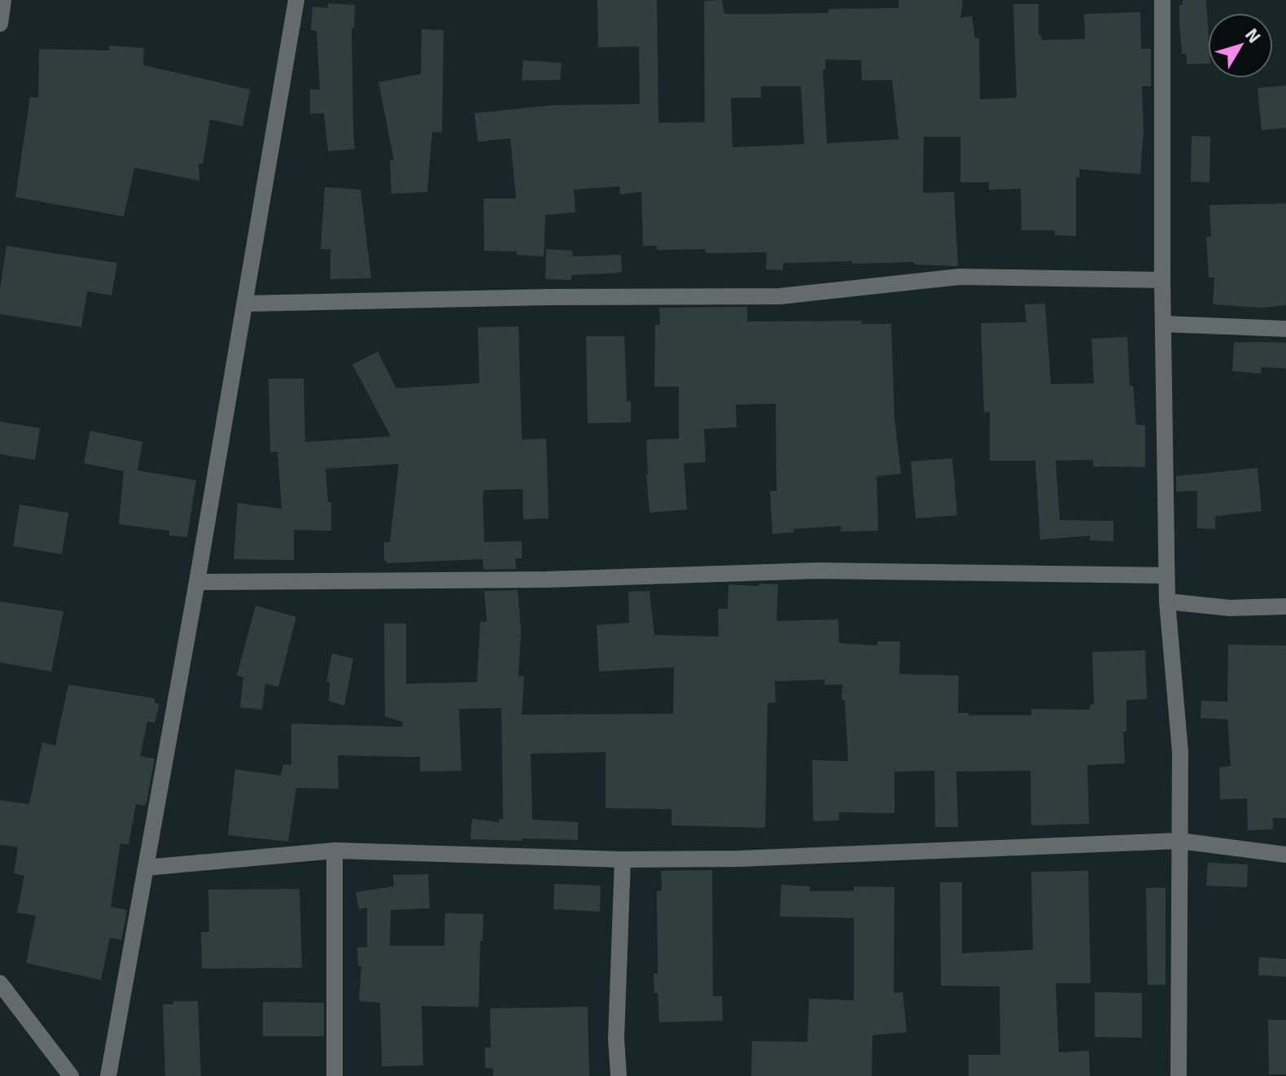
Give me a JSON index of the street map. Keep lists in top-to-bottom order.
{
  "north": "top right"
}
